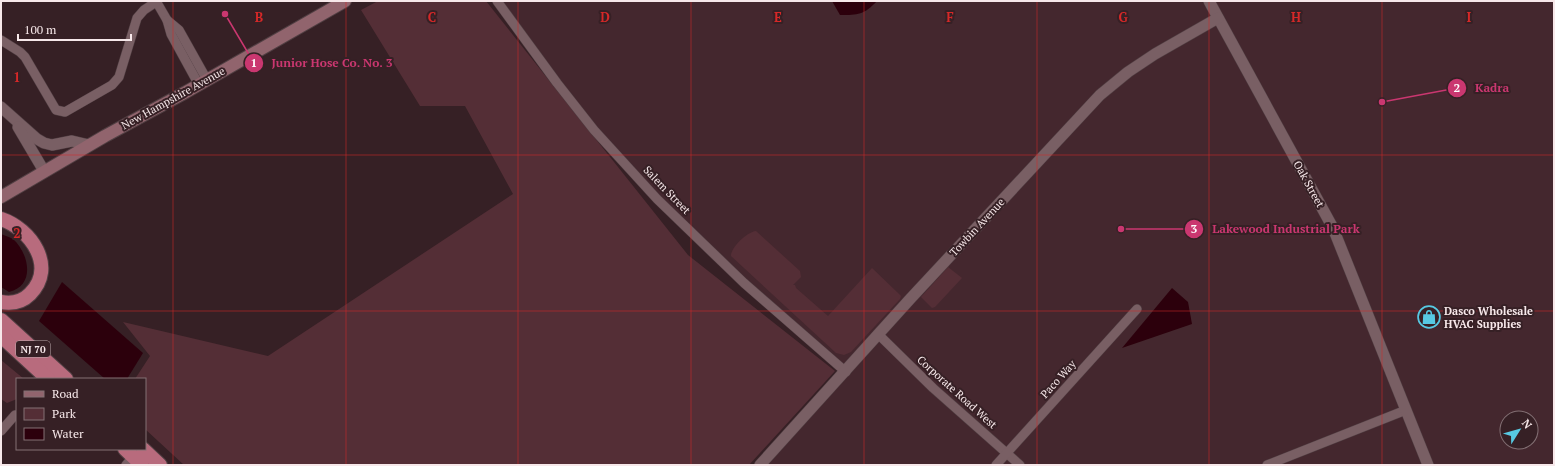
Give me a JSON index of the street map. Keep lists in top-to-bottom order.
{
  "streets": {
    "highway": ["NJ 70"],
    "main road": ["New Hampshire Avenue"],
    "street": [
      "Oak Street",
      "Salem Street",
      "Towbin Avenue",
      "Paco Way",
      "Corporate Road West"
    ]
  },
  "crossings": [
    ["Oak Street", "Towbin Avenue"],
    ["Salem Street", "Towbin Avenue"],
    ["Towbin Avenue", "Corporate Road West"],
    ["Paco Way", "Corporate Road West"]
  ],
  "places": {
    "other": ["Junior Hose Co. No. 3", "Kadra", "Lakewood Industrial Park"],
    "shop": ["Dasco Wholesale HVAC Supplies"]
  },
  "legend": ["Road", "Park", "Water"],
  "scale_bar": "100 m",
  "north": "top right",
  "grid": {
    "columns": [
      "B",
      "C",
      "D",
      "E",
      "F",
      "G",
      "H",
      "I"
    ],
    "rows": ["1", "2"]
  }
}
